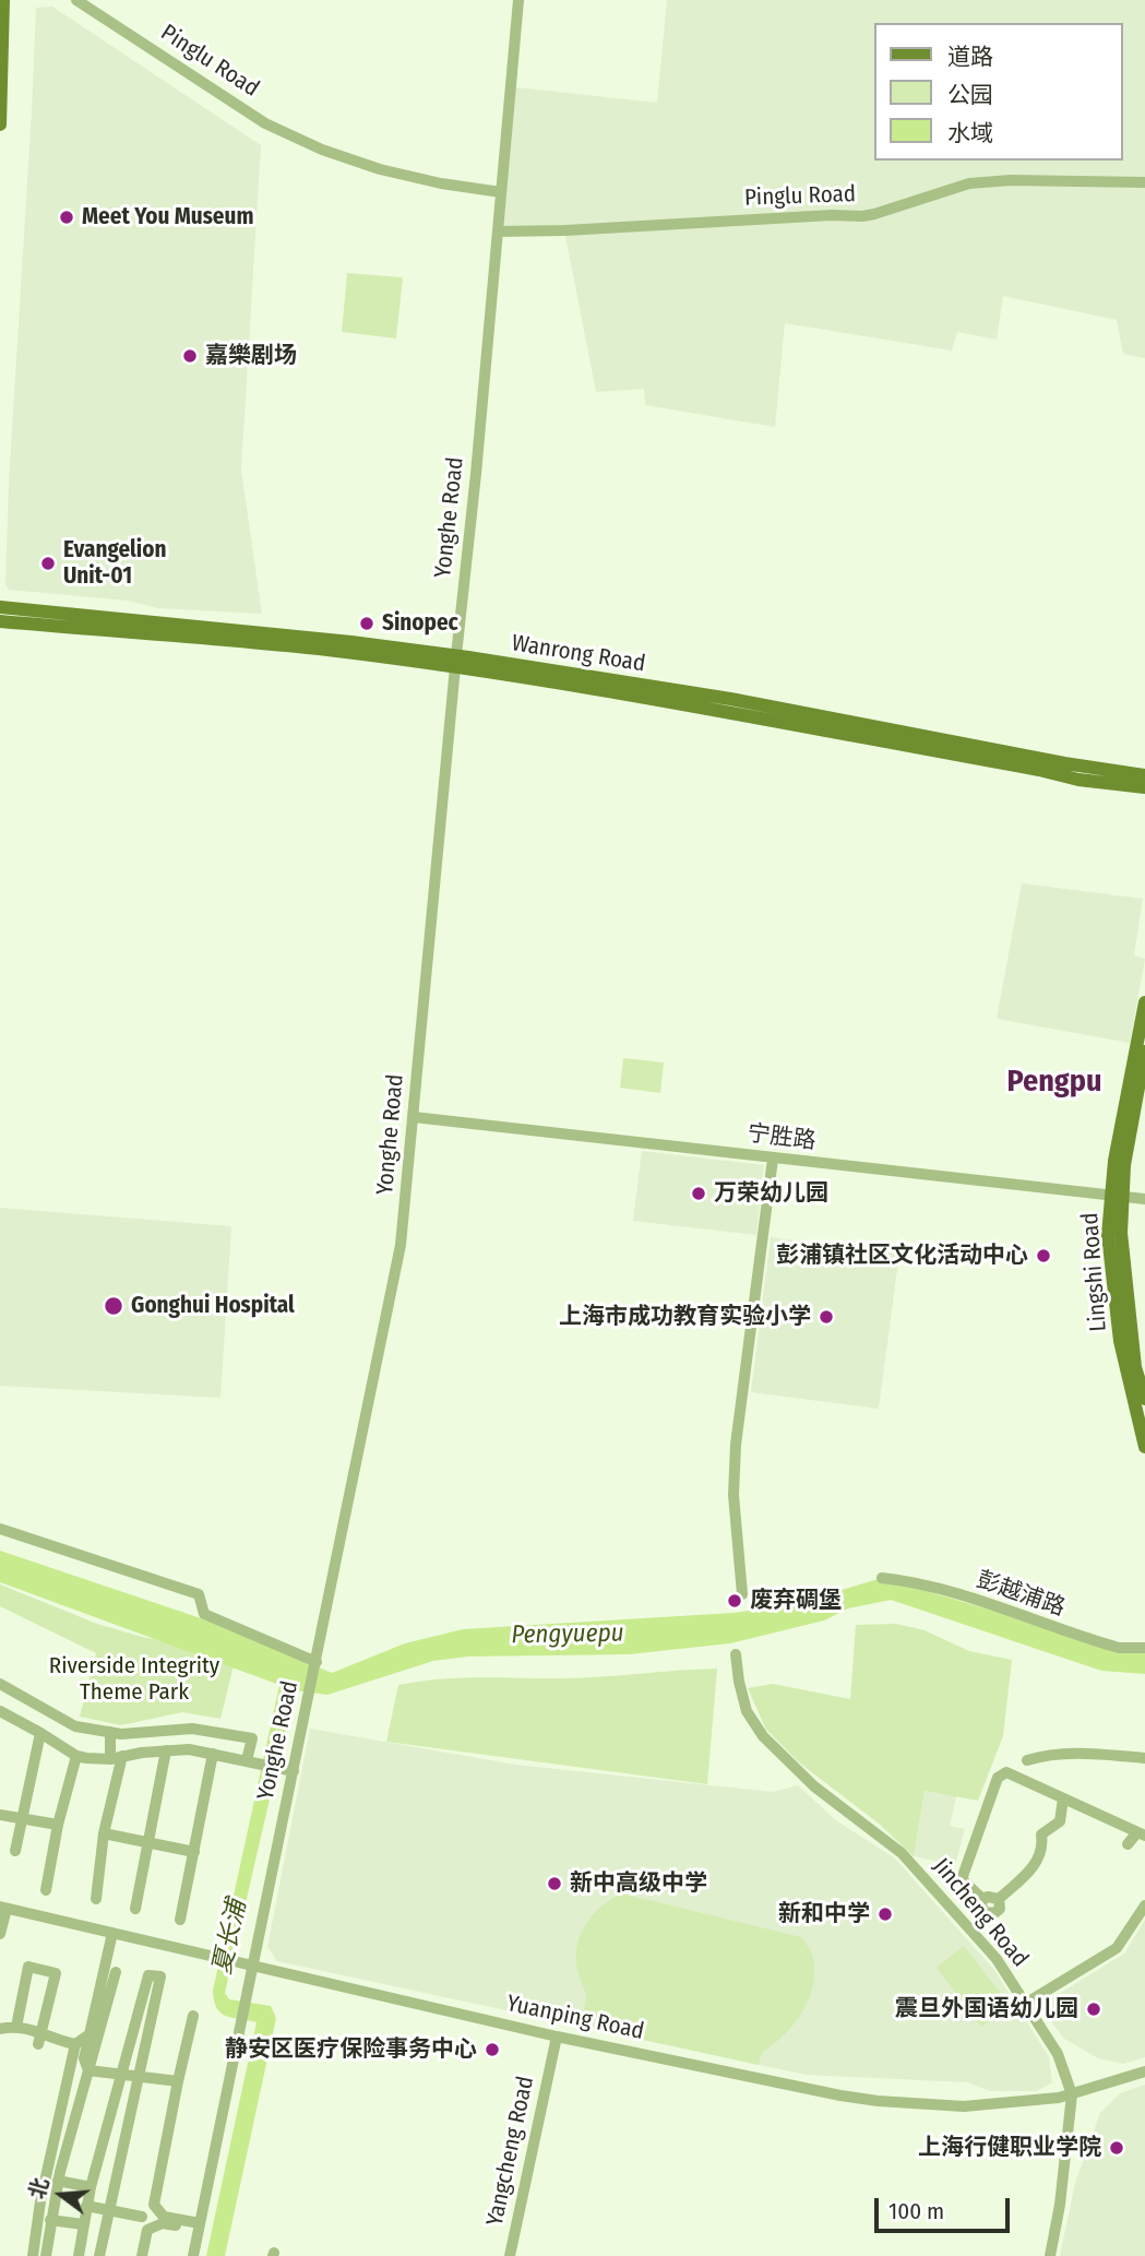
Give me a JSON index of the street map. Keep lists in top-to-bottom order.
{
  "streets": {
    "main road": ["Wanrong Road", "Lingshi Road"],
    "street": [
      "Pinglu Road",
      "Yonghe Road",
      "宁胜路",
      "彭越浦路",
      "Jincheng Road",
      "Yuanping Road",
      "Yangcheng Road"
    ]
  },
  "crossings": [
    ["Pinglu Road", "Yonghe Road"],
    ["Yonghe Road", "Wanrong Road"],
    ["Yonghe Road", "宁胜路"],
    ["Yonghe Road", "Yuanping Road"],
    ["宁胜路", "Lingshi Road"],
    ["Jincheng Road", "Yuanping Road"],
    ["Yuanping Road", "Yangcheng Road"]
  ],
  "districts": ["Pengpu"],
  "water": ["Pengyuepu", "夏长浦"],
  "parks": ["Riverside Integrity Theme Park"],
  "places": [
    "Meet You Museum",
    "嘉樂剧场",
    "Evangelion Unit-01",
    "Sinopec",
    "万荣幼儿园",
    "彭浦镇社区文化活动中心",
    "Gonghui Hospital",
    "上海市成功教育实验小学",
    "废弃碉堡",
    "新中高级中学",
    "新和中学",
    "震旦外国语幼儿园",
    "静安区医疗保险事务中心",
    "上海行健职业学院"
  ],
  "legend": ["道路", "公园", "水域"],
  "scale_bar": "100 m",
  "north": "left"
}
